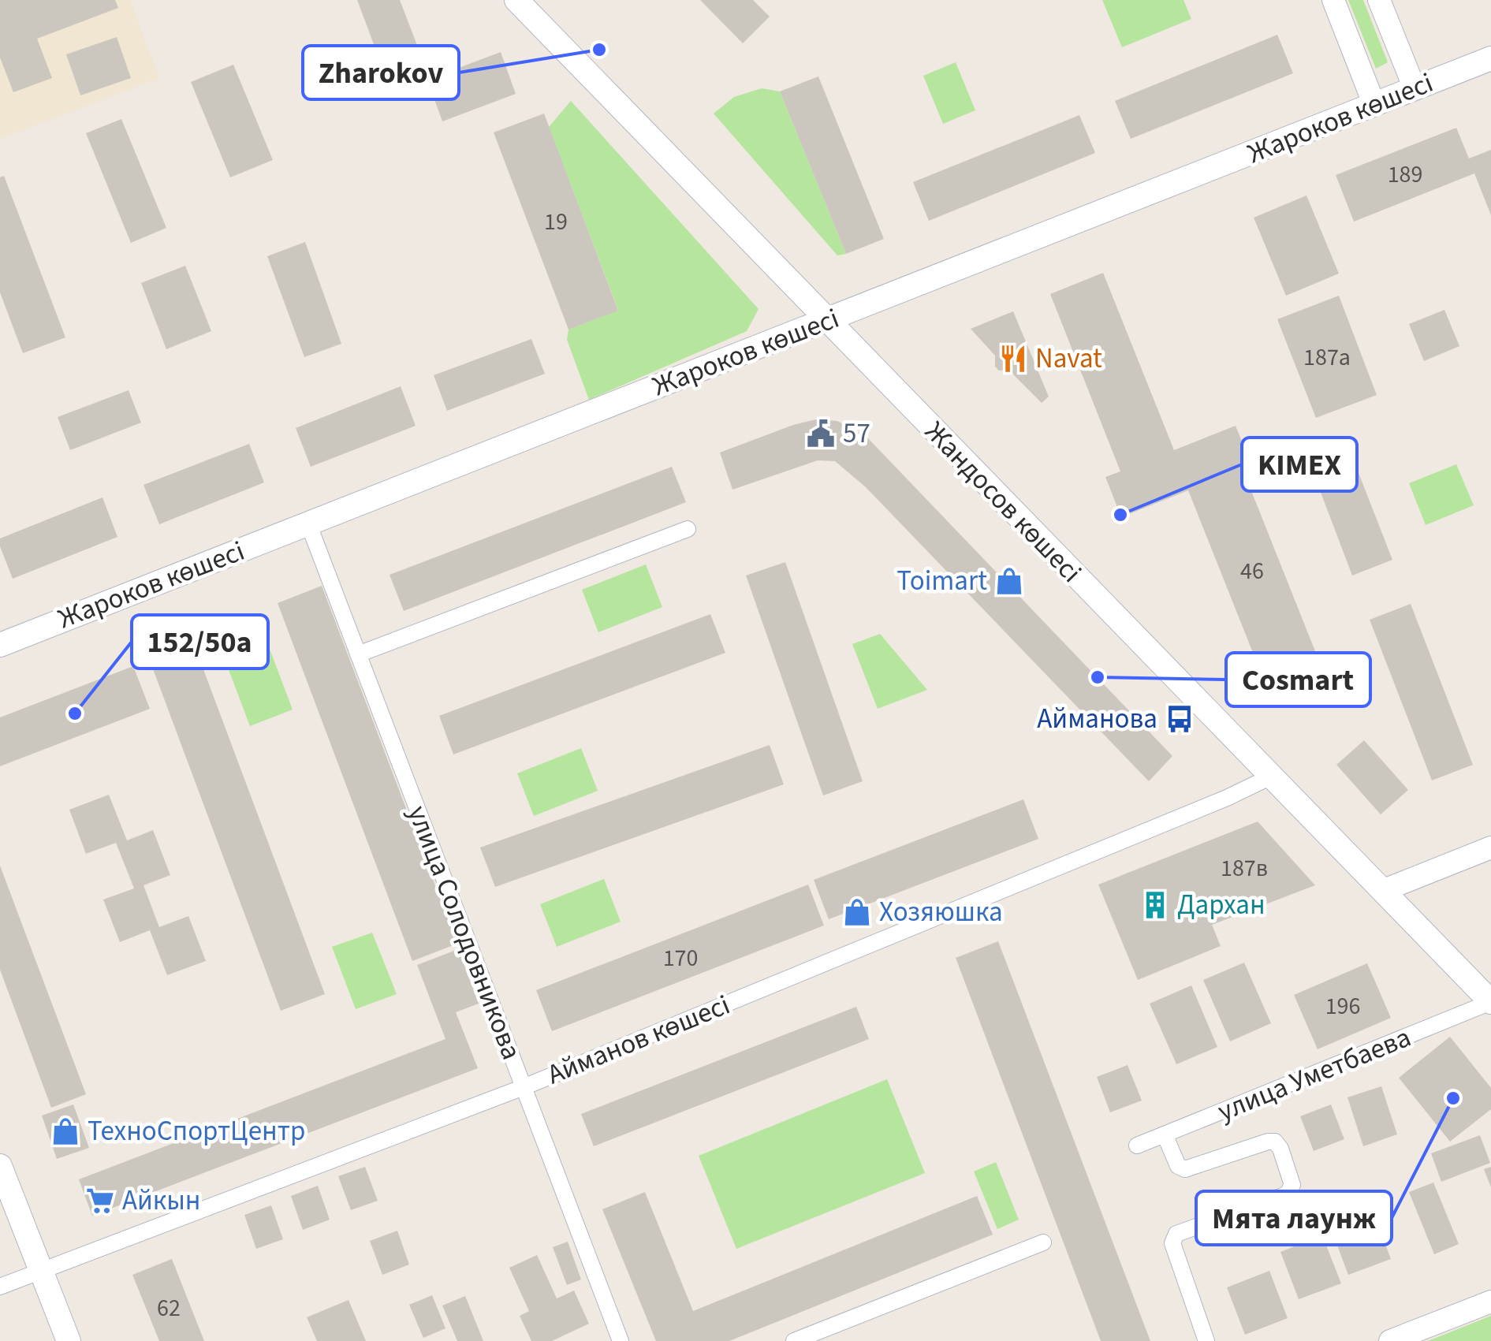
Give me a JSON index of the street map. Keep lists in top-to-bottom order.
{
  "streets": {
    "main road": ["Жароков көшесі", "Жандосов көшесі"],
    "street": ["улица Солодовникова", "Айманов көшесі", "улица Уметбаева"]
  },
  "crossings": [
    ["Жароков көшесі", "Жандосов көшесі"],
    ["Жароков көшесі", "улица Солодовникова"],
    ["Жандосов көшесі", "Айманов көшесі"],
    ["Жандосов көшесі", "улица Уметбаева"],
    ["улица Солодовникова", "Айманов көшесі"]
  ],
  "places": {
    "other": [
      "Zharokov",
      "KIMEX",
      "Cosmart",
      "152/50a",
      "Мята лаунж"
    ],
    "restaurant": ["Navat"],
    "public building": ["57"],
    "shop": ["Toimart", "Хозяюшка", "ТехноСпортЦентр"],
    "bus stop": ["Айманова"],
    "building": ["Дархан"],
    "supermarket": ["Айкын"]
  },
  "house_numbers": [
    "189",
    "19",
    "187а",
    "46",
    "187в",
    "170",
    "196",
    "62"
  ]
}
